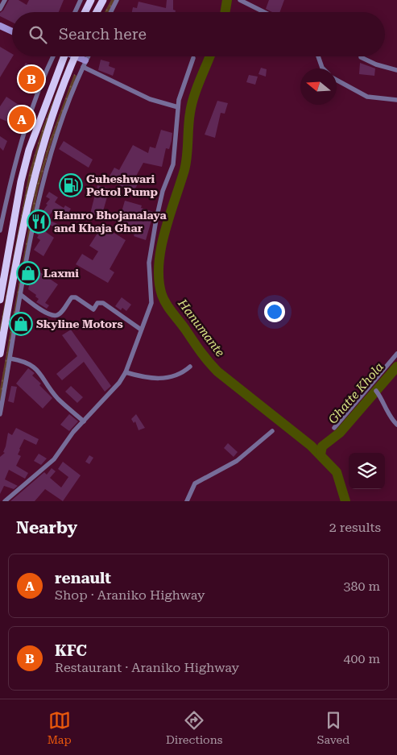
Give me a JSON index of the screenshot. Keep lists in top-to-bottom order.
{
  "water": ["Hanumante", "Ghatte Khola"],
  "places": {
    "fuel station": ["Guheshwari Petrol Pump"],
    "restaurant": ["Hamro Bhojanalaya and Khaja Ghar"],
    "shop": ["Laxmi", "Skyline Motors"]
  },
  "north": "left",
  "page": {
    "search": "Search here",
    "pins": ["B", "A"],
    "heading": ["Nearby", "2 results"],
    "list": [
      {
        "mark": "A",
        "name": "renault",
        "note": "Shop · Araniko Highway",
        "value": "380 m"
      },
      {
        "mark": "B",
        "name": "KFC",
        "note": "Restaurant · Araniko Highway",
        "value": "400 m"
      }
    ],
    "nav": ["Map", "Directions", "Saved"]
  }
}
